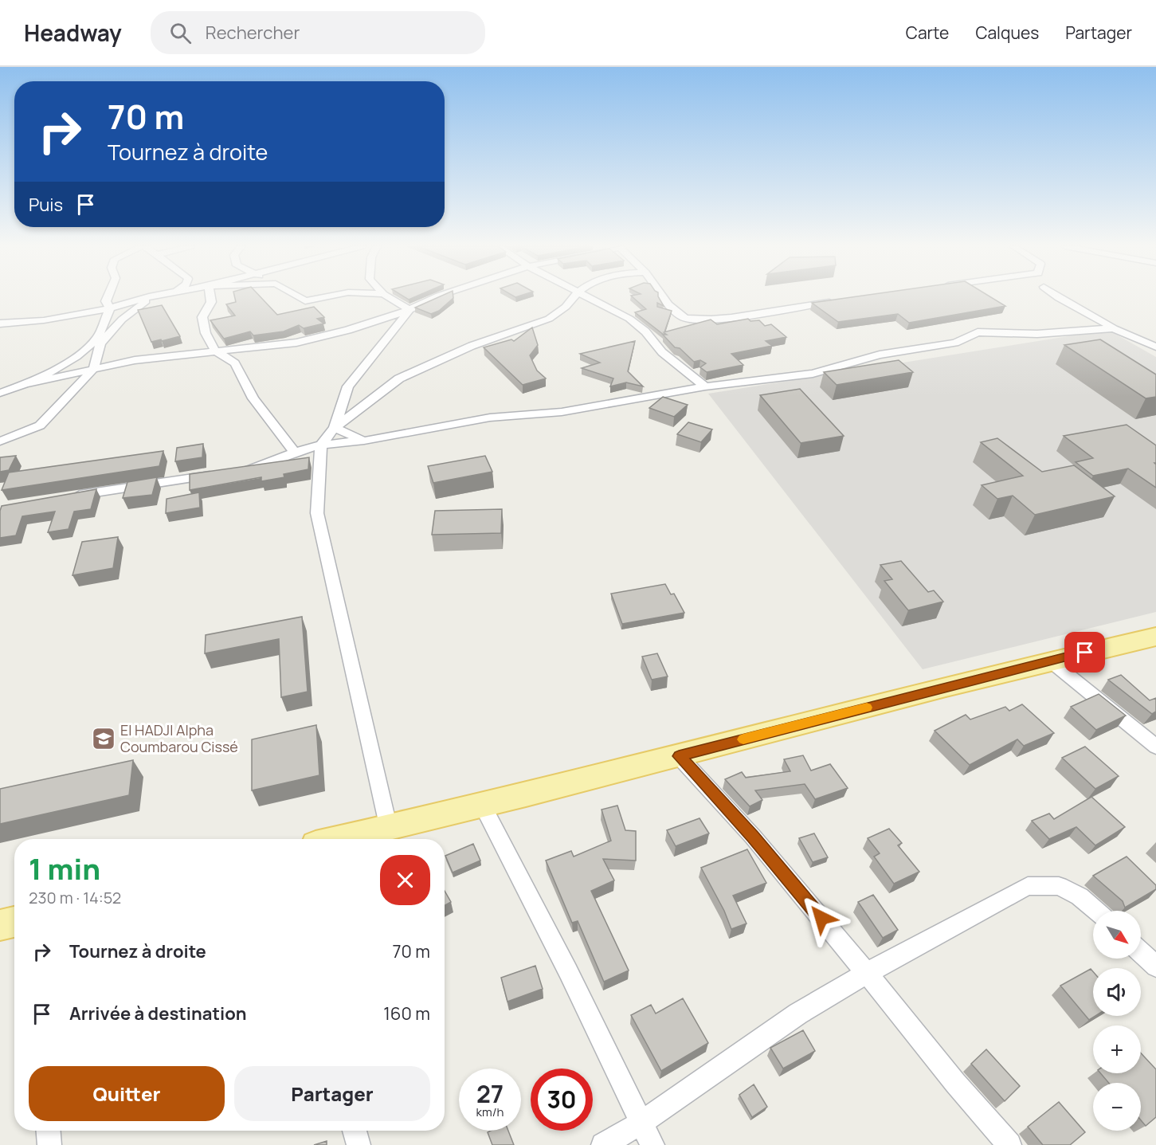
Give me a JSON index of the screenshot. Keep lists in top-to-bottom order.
{
  "places": {
    "school or university": ["El HADJI Alpha Coumbarou Cissé"]
  },
  "north": "bottom right",
  "page": {
    "header": "Headway",
    "search": "Rechercher",
    "nav": ["Carte", "Calques", "Partager"],
    "turn": ["70 m", "Tournez à droite"],
    "then": "Puis",
    "heading": ["1 min", "230 m · 14:52"],
    "map_buttons": ["+", "−"],
    "list": [
      {
        "name": "Tournez à droite",
        "value": "70 m"
      },
      {
        "name": "Arrivée à destination",
        "value": "160 m"
      }
    ],
    "buttons": ["Quitter", "Partager"],
    "speed": "27 km/h",
    "limit": "30"
  }
}
